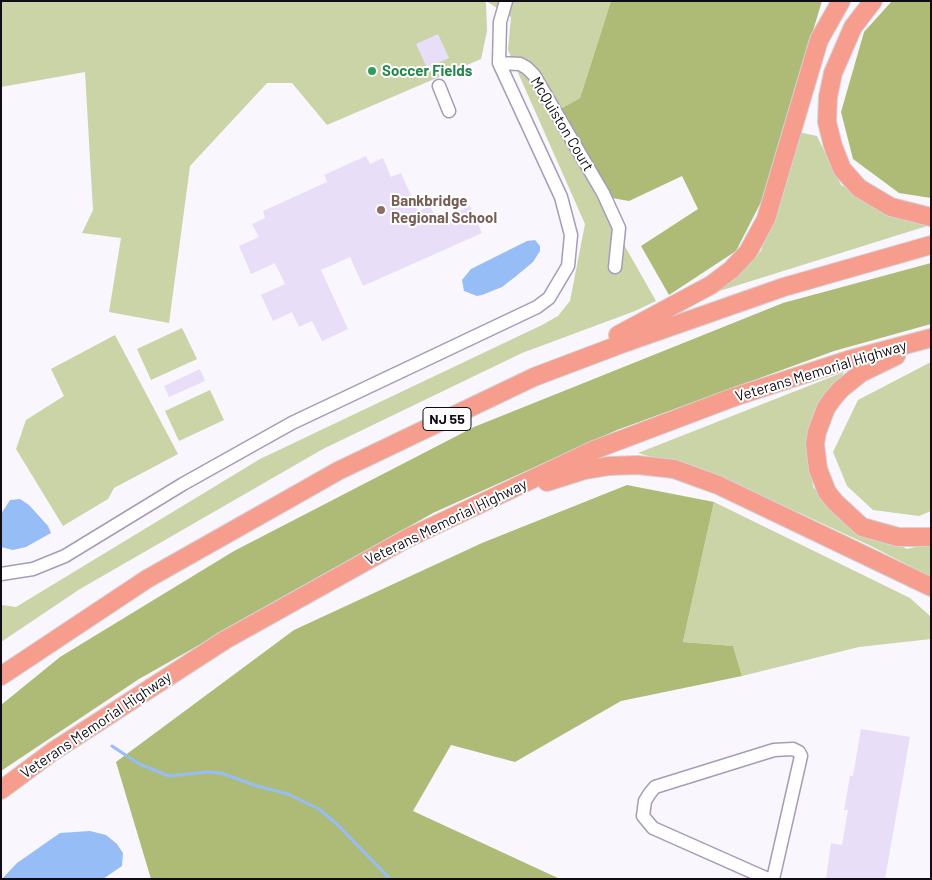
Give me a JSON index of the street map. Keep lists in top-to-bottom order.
{
  "streets": {
    "highway": ["Veterans Memorial Highway", "NJ 55"],
    "street": ["McQuiston Court"]
  },
  "places": ["Soccer Fields", "Bankbridge Regional School"]
}
